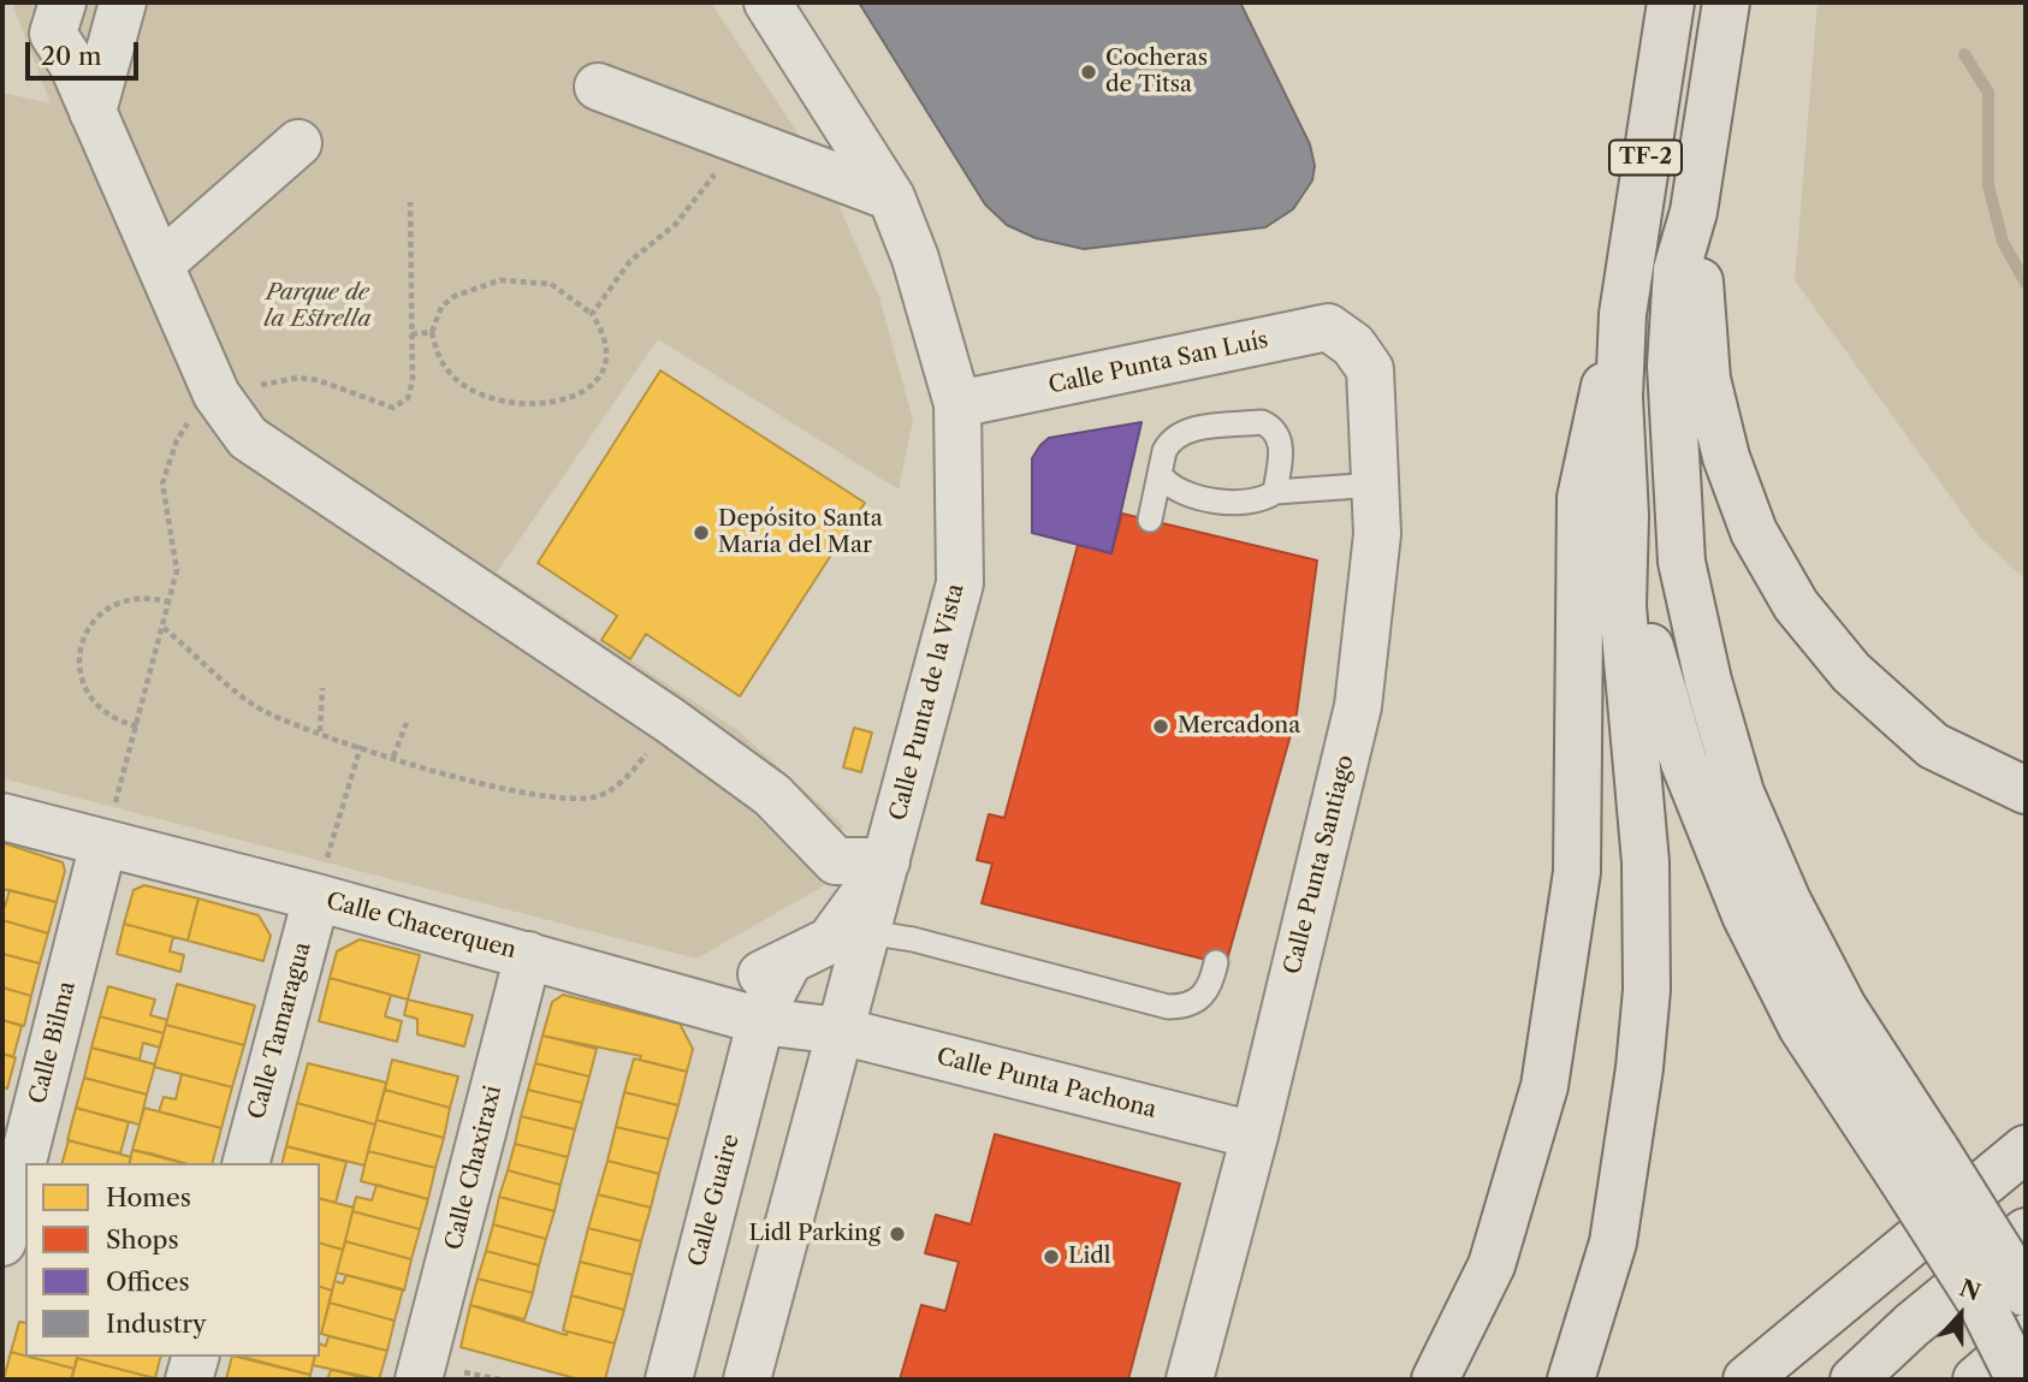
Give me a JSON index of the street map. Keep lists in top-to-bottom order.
{
  "streets": {
    "highway": ["TF-2"],
    "street": [
      "Calle Punta San Luís",
      "Calle Punta de la Vista",
      "Calle Punta Santiago",
      "Calle Chacerquen",
      "Calle Tamaragua",
      "Calle Bilma",
      "Calle Punta Pachona",
      "Calle Chaxiraxi",
      "Calle Guaire"
    ]
  },
  "crossings": [
    ["Calle Punta San Luís", "Calle Punta de la Vista"],
    ["Calle Punta San Luís", "Calle Punta Santiago"],
    ["Calle Punta de la Vista", "Calle Chacerquen"],
    ["Calle Punta de la Vista", "Calle Punta Pachona"],
    ["Calle Punta Santiago", "Calle Punta Pachona"],
    ["Calle Chacerquen", "Calle Tamaragua"],
    ["Calle Chacerquen", "Calle Bilma"],
    ["Calle Chacerquen", "Calle Punta Pachona"],
    ["Calle Chacerquen", "Calle Chaxiraxi"],
    ["Calle Chacerquen", "Calle Guaire"]
  ],
  "parks": ["Parque de la Estrella"],
  "places": [
    "Cocheras de Titsa",
    "Depósito Santa María del Mar",
    "Mercadona",
    "Lidl Parking",
    "Lidl"
  ],
  "legend": [
    "Homes",
    "Shops",
    "Offices",
    "Industry"
  ],
  "scale_bar": "20 m",
  "north": "top"
}
